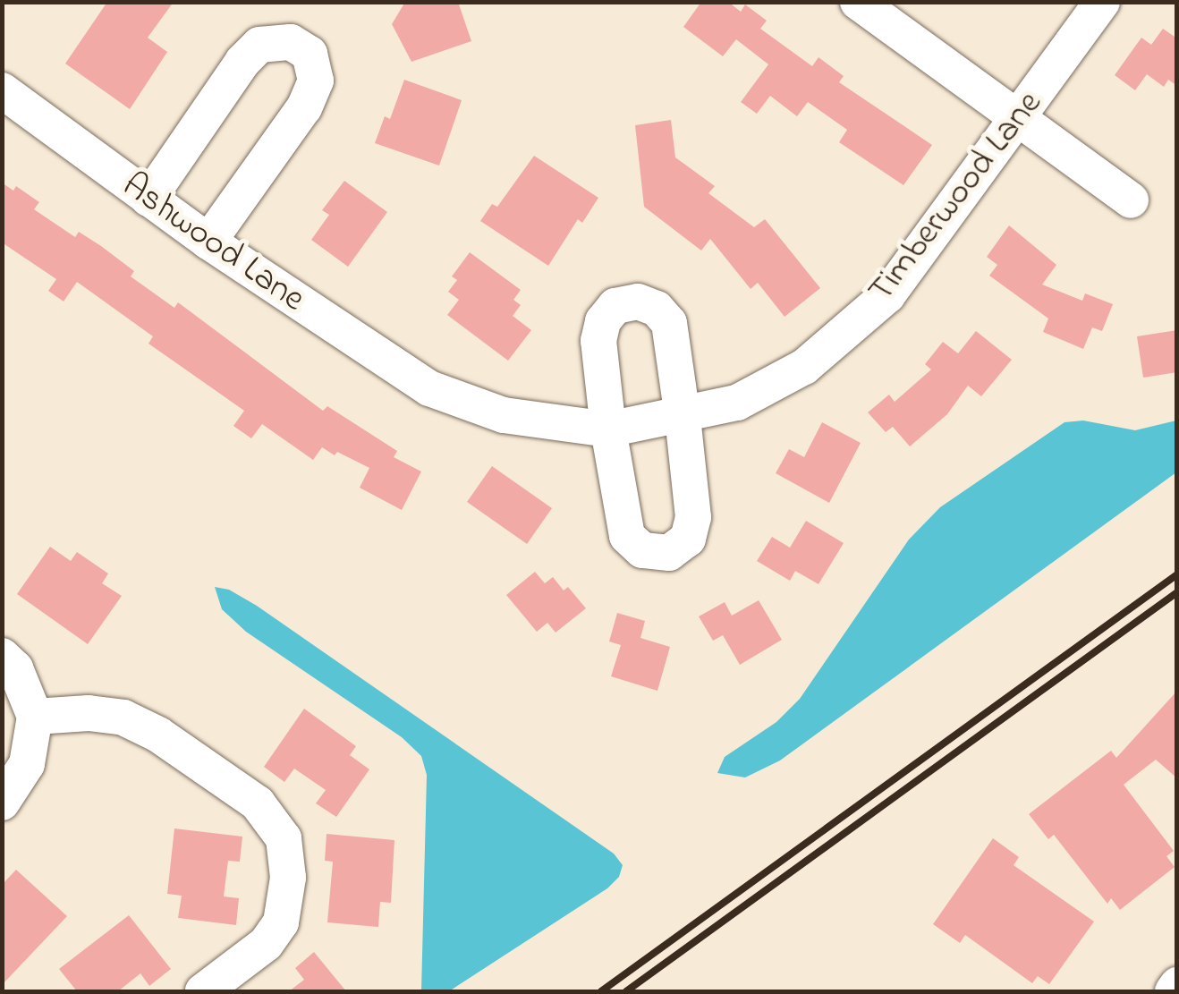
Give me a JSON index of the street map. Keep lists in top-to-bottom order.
{
  "streets": {
    "street": ["Timberwood Lane", "Ashwood Lane"]
  },
  "crossings": [
    ["Timberwood Lane", "Ashwood Lane"]
  ]
}
